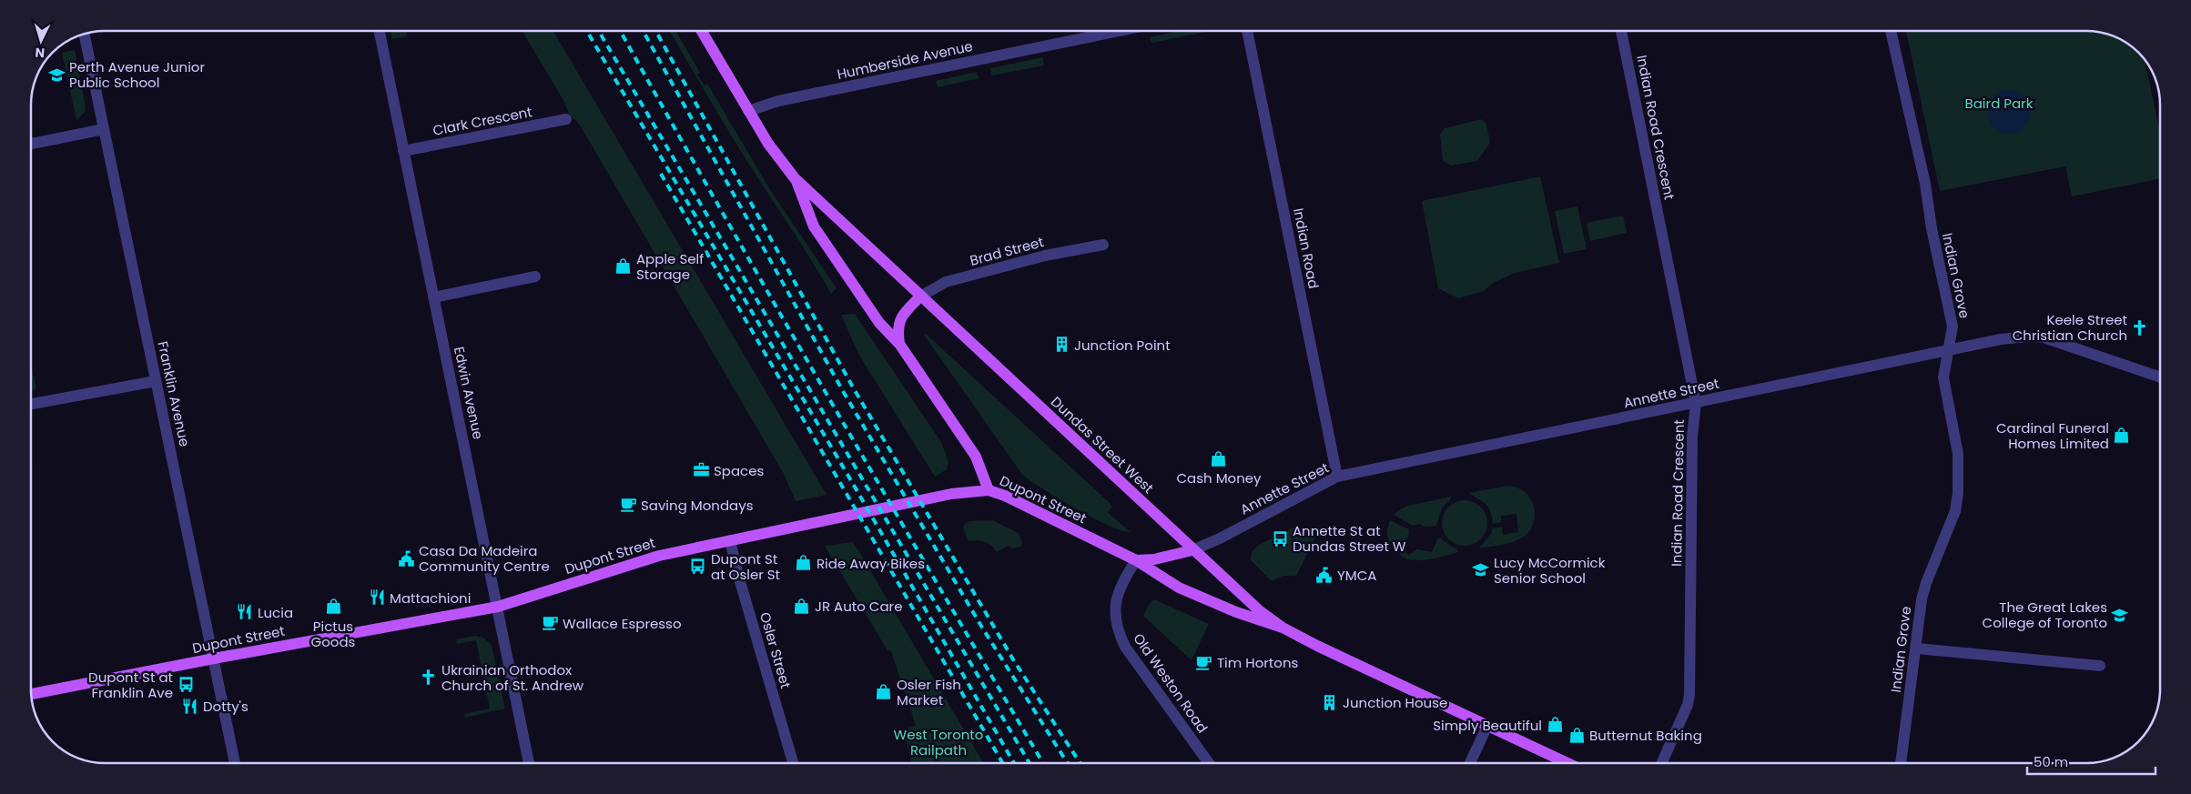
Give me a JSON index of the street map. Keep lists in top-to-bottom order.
{
  "streets": {
    "main road": ["Dundas Street West", "Dupont Street"],
    "street": [
      "Humberside Avenue",
      "Clark Crescent",
      "Indian Road Crescent",
      "Indian Road",
      "Brad Street",
      "Indian Grove",
      "Edwin Avenue",
      "Annette Street",
      "Franklin Avenue",
      "Osler Street",
      "Old Weston Road"
    ]
  },
  "crossings": [
    ["Humberside Avenue", "Dundas Street West"],
    ["Clark Crescent", "Edwin Avenue"],
    ["Indian Road Crescent", "Annette Street"],
    ["Indian Road", "Annette Street"],
    ["Brad Street", "Dundas Street West"],
    ["Indian Grove", "Annette Street"],
    ["Edwin Avenue", "Dupont Street"],
    ["Annette Street", "Dundas Street West"],
    ["Franklin Avenue", "Dupont Street"],
    ["Dundas Street West", "Dupont Street"],
    ["Dupont Street", "Osler Street"],
    ["Dupont Street", "Old Weston Road"]
  ],
  "parks": ["Baird Park", "West Toronto Railpath"],
  "places": {
    "school or university": ["Perth Avenue Junior Public School", "Lucy McCormick Senior School", "The Great Lakes College of Toronto"],
    "shop": [
      "Apple Self Storage",
      "Cardinal Funeral Homes Limited",
      "Cash Money",
      "Ride Away Bikes",
      "JR Auto Care",
      "Pictus Goods",
      "Osler Fish Market",
      "Simply Beautiful",
      "Butternut Baking"
    ],
    "church": ["Keele Street Christian Church", "Ukrainian Orthodox Church of St. Andrew"],
    "building": ["Junction Point", "Junction House"],
    "office": ["Spaces"],
    "cafe": ["Saving Mondays", "Wallace Espresso", "Tim Hortons"],
    "bus stop": ["Annette St at Dundas Street W", "Dupont St at Osler St", "Dupont St at Franklin Ave"],
    "public building": ["Casa Da Madeira Community Centre", "YMCA"],
    "restaurant": ["Mattachioni", "Lucia", "Dotty's"]
  },
  "scale_bar": "50 m",
  "north": "bottom"
}
